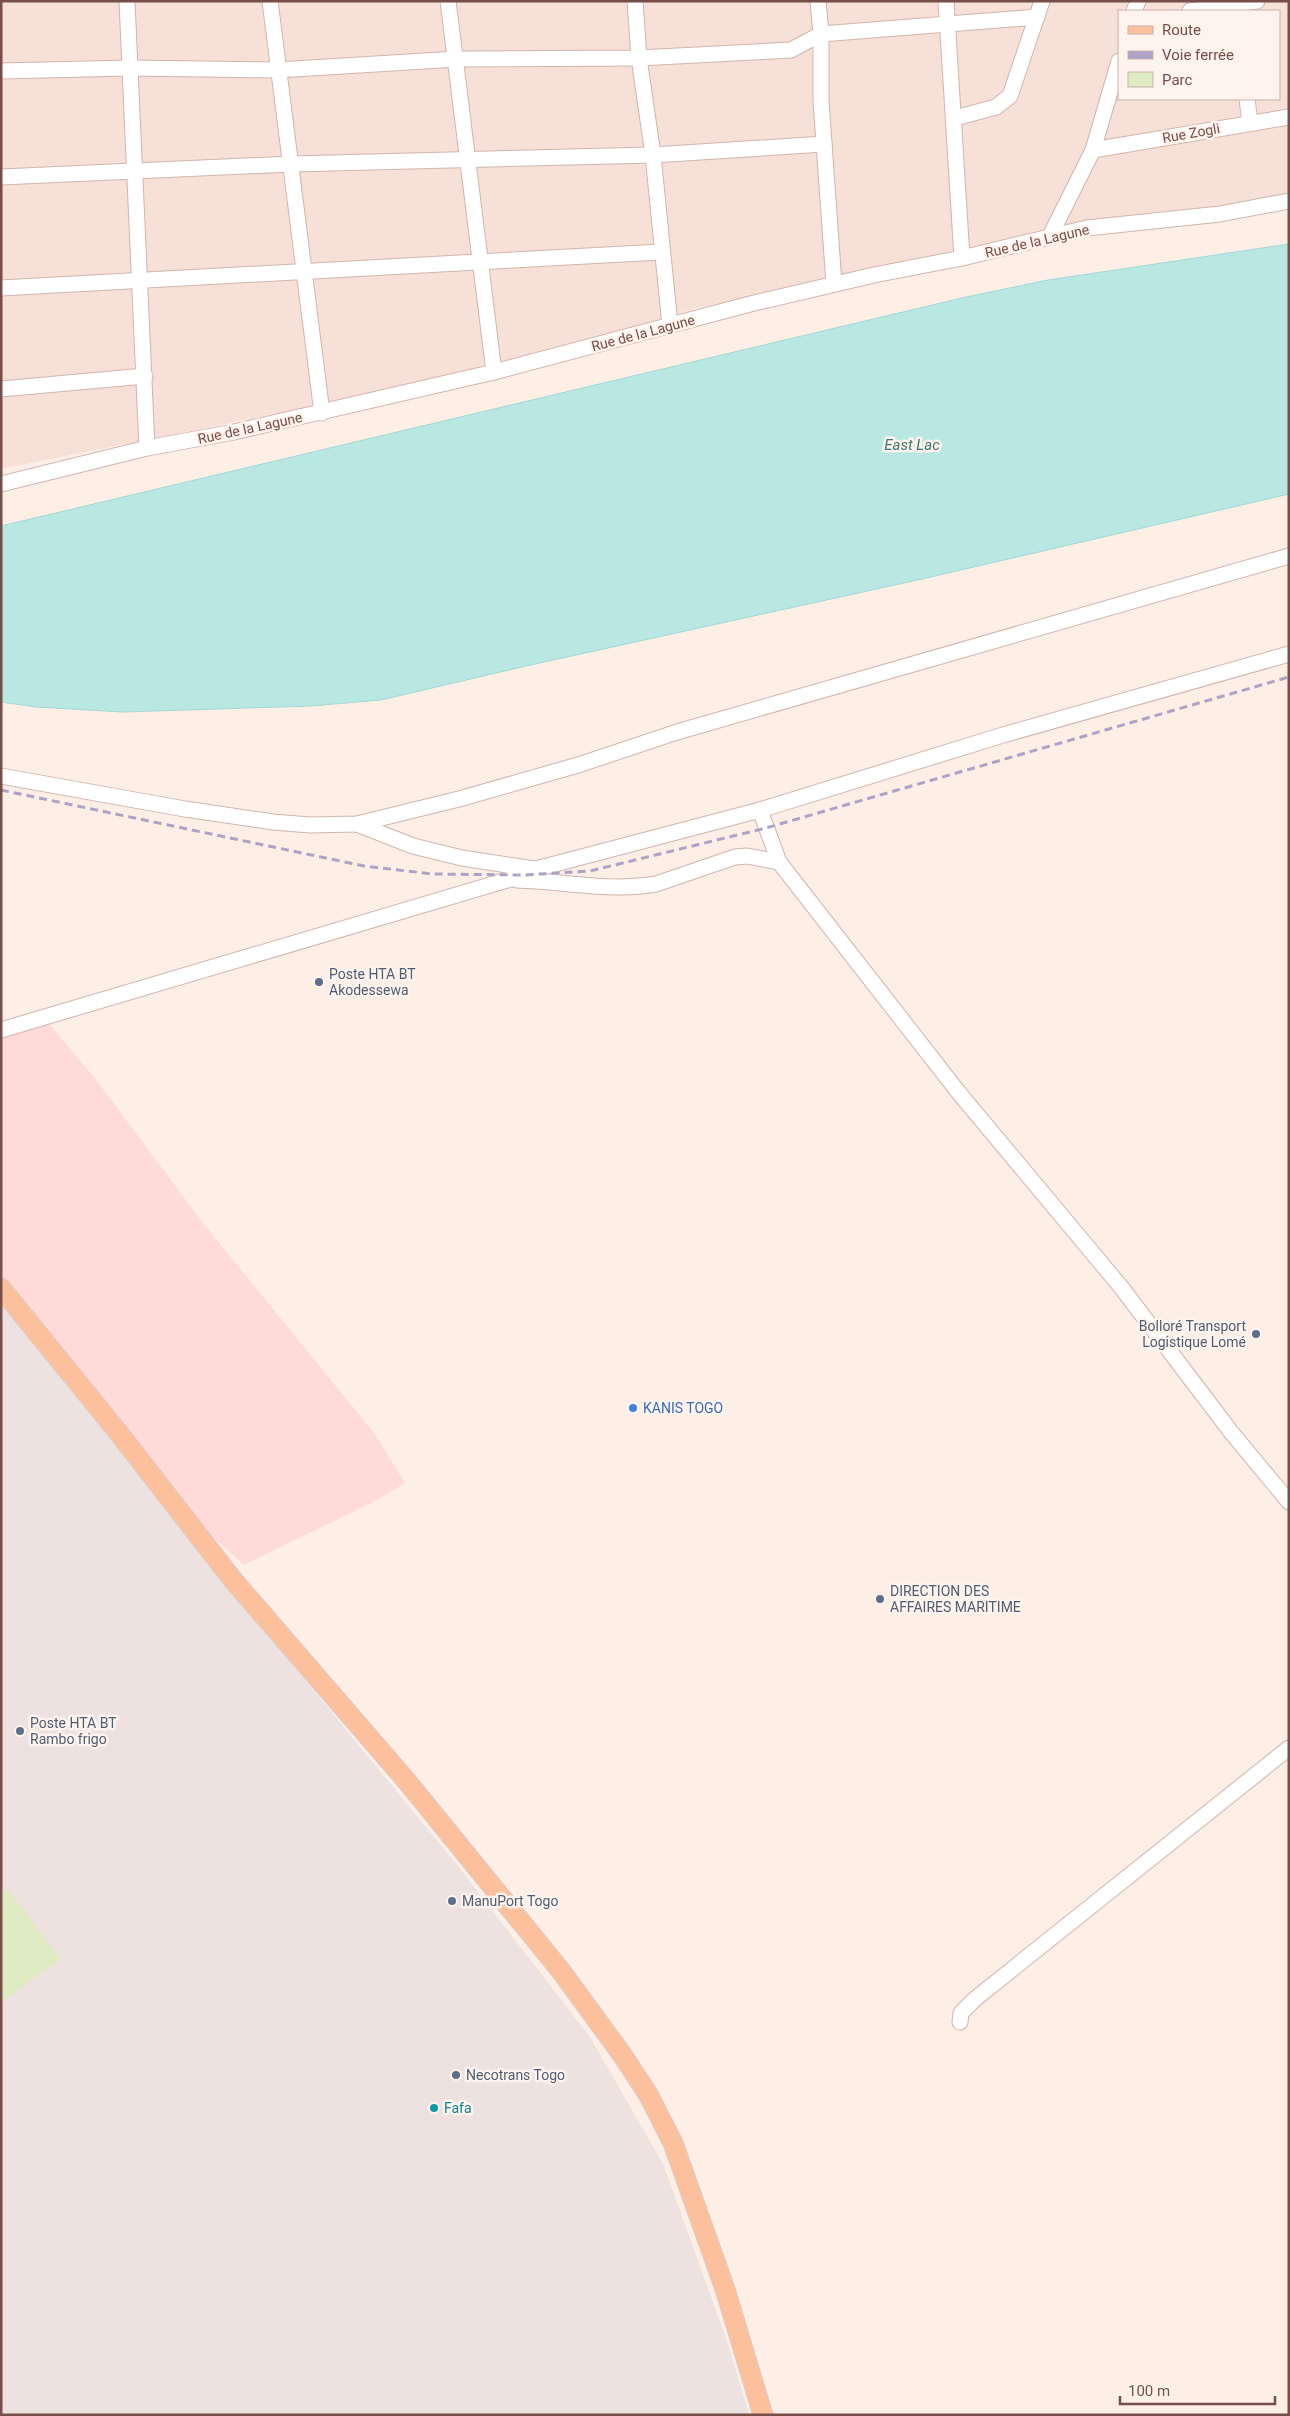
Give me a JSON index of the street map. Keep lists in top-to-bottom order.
{
  "streets": {
    "street": ["Rue Zogli", "Rue de la Lagune"]
  },
  "water": ["East Lac"],
  "places": [
    "Poste HTA BT Akodessewa",
    "Bolloré Transport Logistique Lomé",
    "KANIS TOGO",
    "DIRECTION DES AFFAIRES MARITIME",
    "Poste HTA BT Rambo frigo",
    "ManuPort Togo",
    "Necotrans Togo",
    "Fafa"
  ],
  "legend": ["Route", "Voie ferrée", "Parc"],
  "scale_bar": "100 m"
}
